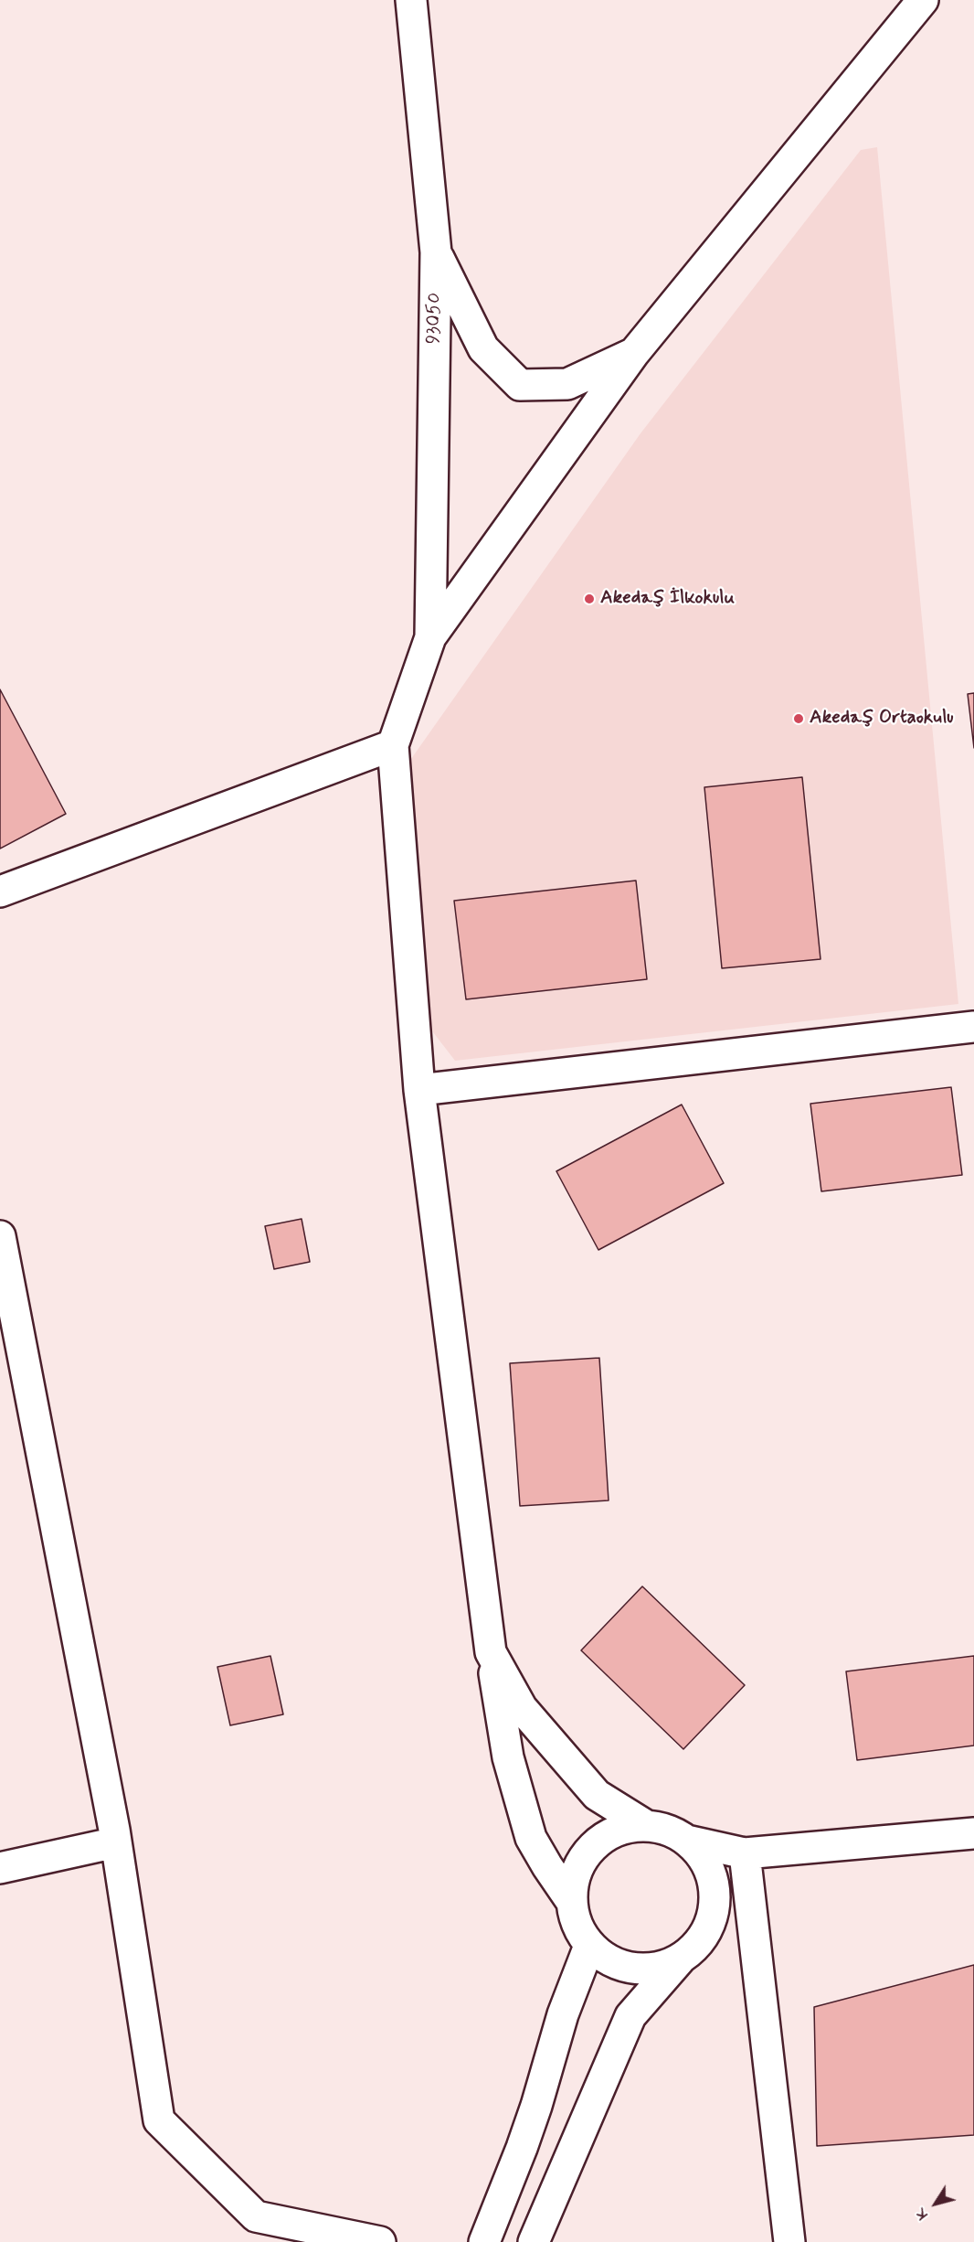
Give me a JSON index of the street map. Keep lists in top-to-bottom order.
{
  "streets": {
    "street": ["93050"]
  },
  "places": ["Akedaş İlkokulu", "Akedaş Ortaokulu"],
  "north": "bottom left"
}
